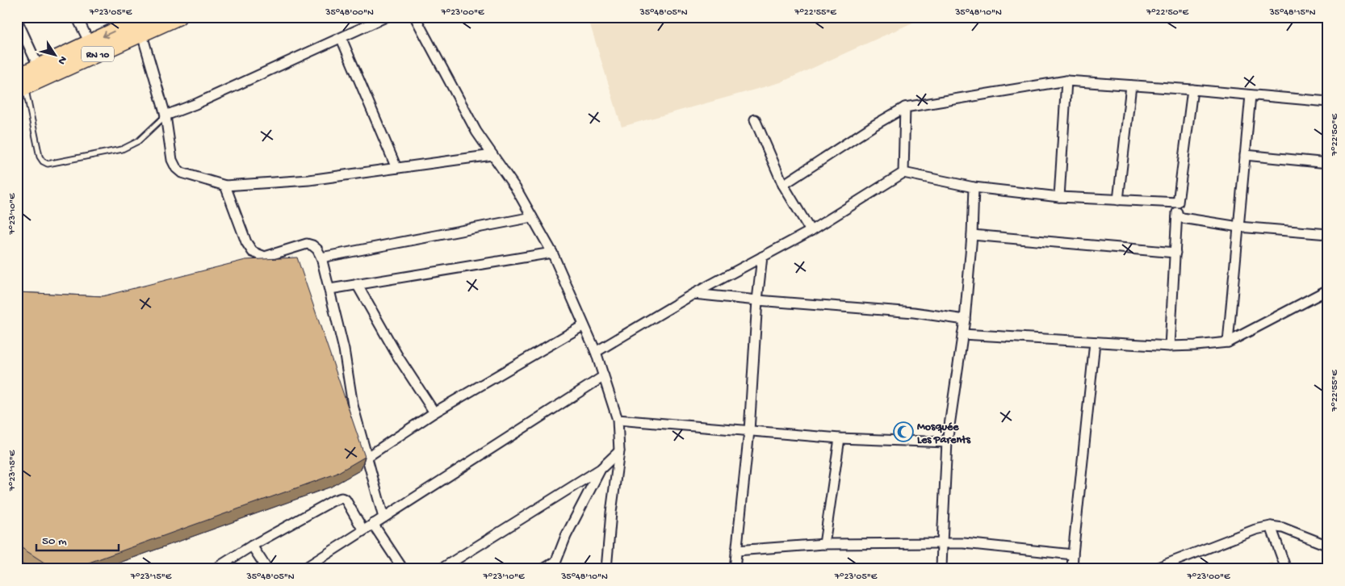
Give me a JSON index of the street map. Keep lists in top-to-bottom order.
{
  "streets": {
    "main road": ["RN 10"]
  },
  "places": {
    "mosque": ["Mosquée Les Parents"]
  },
  "scale_bar": "50 m",
  "north": "bottom right",
  "coordinates": [
    "7°23'05\"E",
    "35°48'00\"N",
    "7°23'00\"E",
    "35°48'05\"N",
    "7°22'55\"E",
    "35°48'10\"N",
    "7°22'50\"E",
    "35°48'15\"N",
    "7°23'10\"E",
    "7°23'15\"E"
  ]
}
